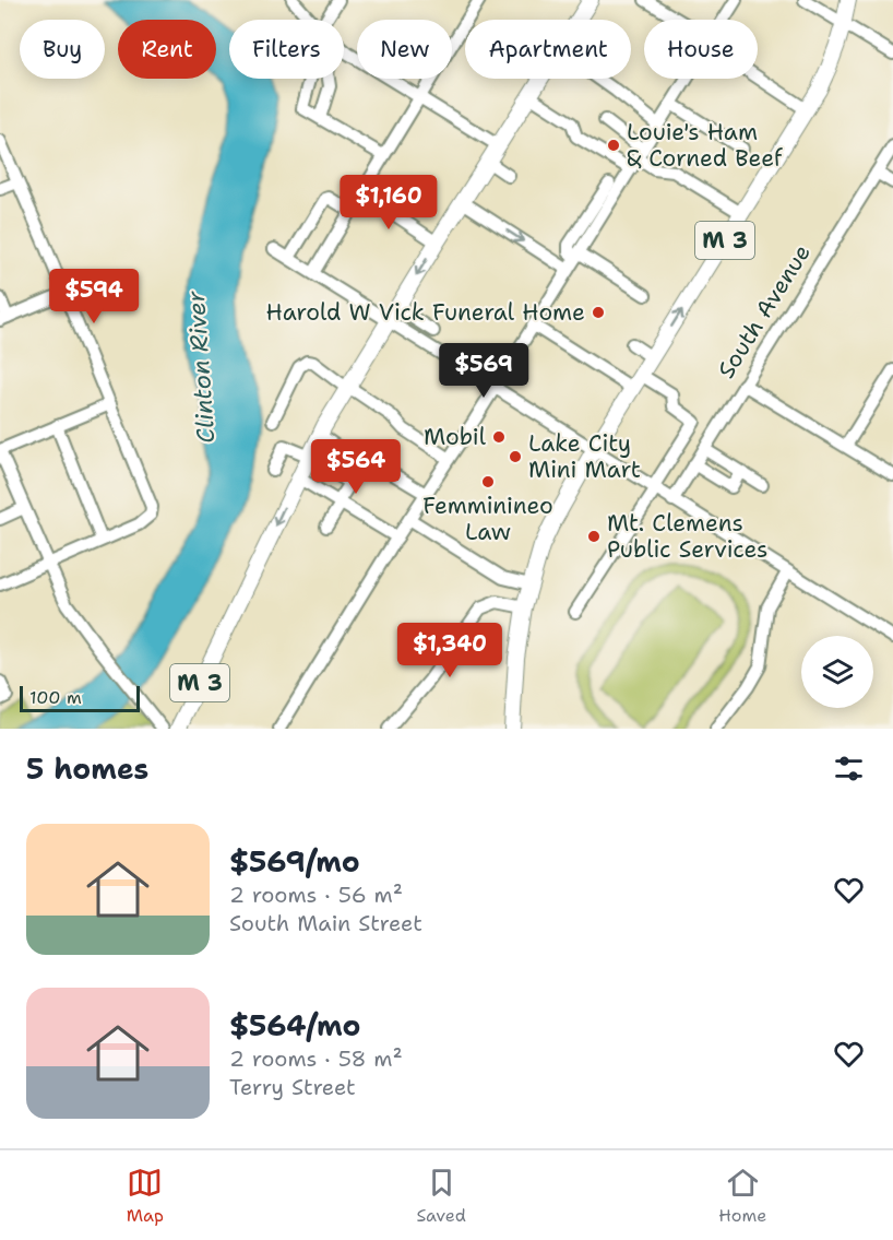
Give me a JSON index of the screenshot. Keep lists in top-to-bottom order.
{
  "streets": {
    "main road": ["M 3"],
    "street": ["South Avenue"]
  },
  "water": ["Clinton River"],
  "places": [
    "Louie's Ham & Corned Beef",
    "Harold W Vick Funeral Home",
    "Mobil",
    "Lake City Mini Mart",
    "Femminineo Law",
    "Mt. Clemens Public Services"
  ],
  "scale_bar": "100 m",
  "page": {
    "chip": [
      "Buy",
      "Rent",
      "Filters",
      "New",
      "Apartment",
      "House"
    ],
    "price": [
      "$1,160",
      "$594",
      "$569",
      "$564",
      "$1,340"
    ],
    "scale": "100 m",
    "heading": "5 homes",
    "list": [
      {
        "name": "$569/mo",
        "note": "2 rooms · 56 m² · South Main Street"
      },
      {
        "name": "$564/mo",
        "note": "2 rooms · 58 m² · Terry Street"
      }
    ],
    "tabs": ["Map", "Saved", "Home"]
  }
}
